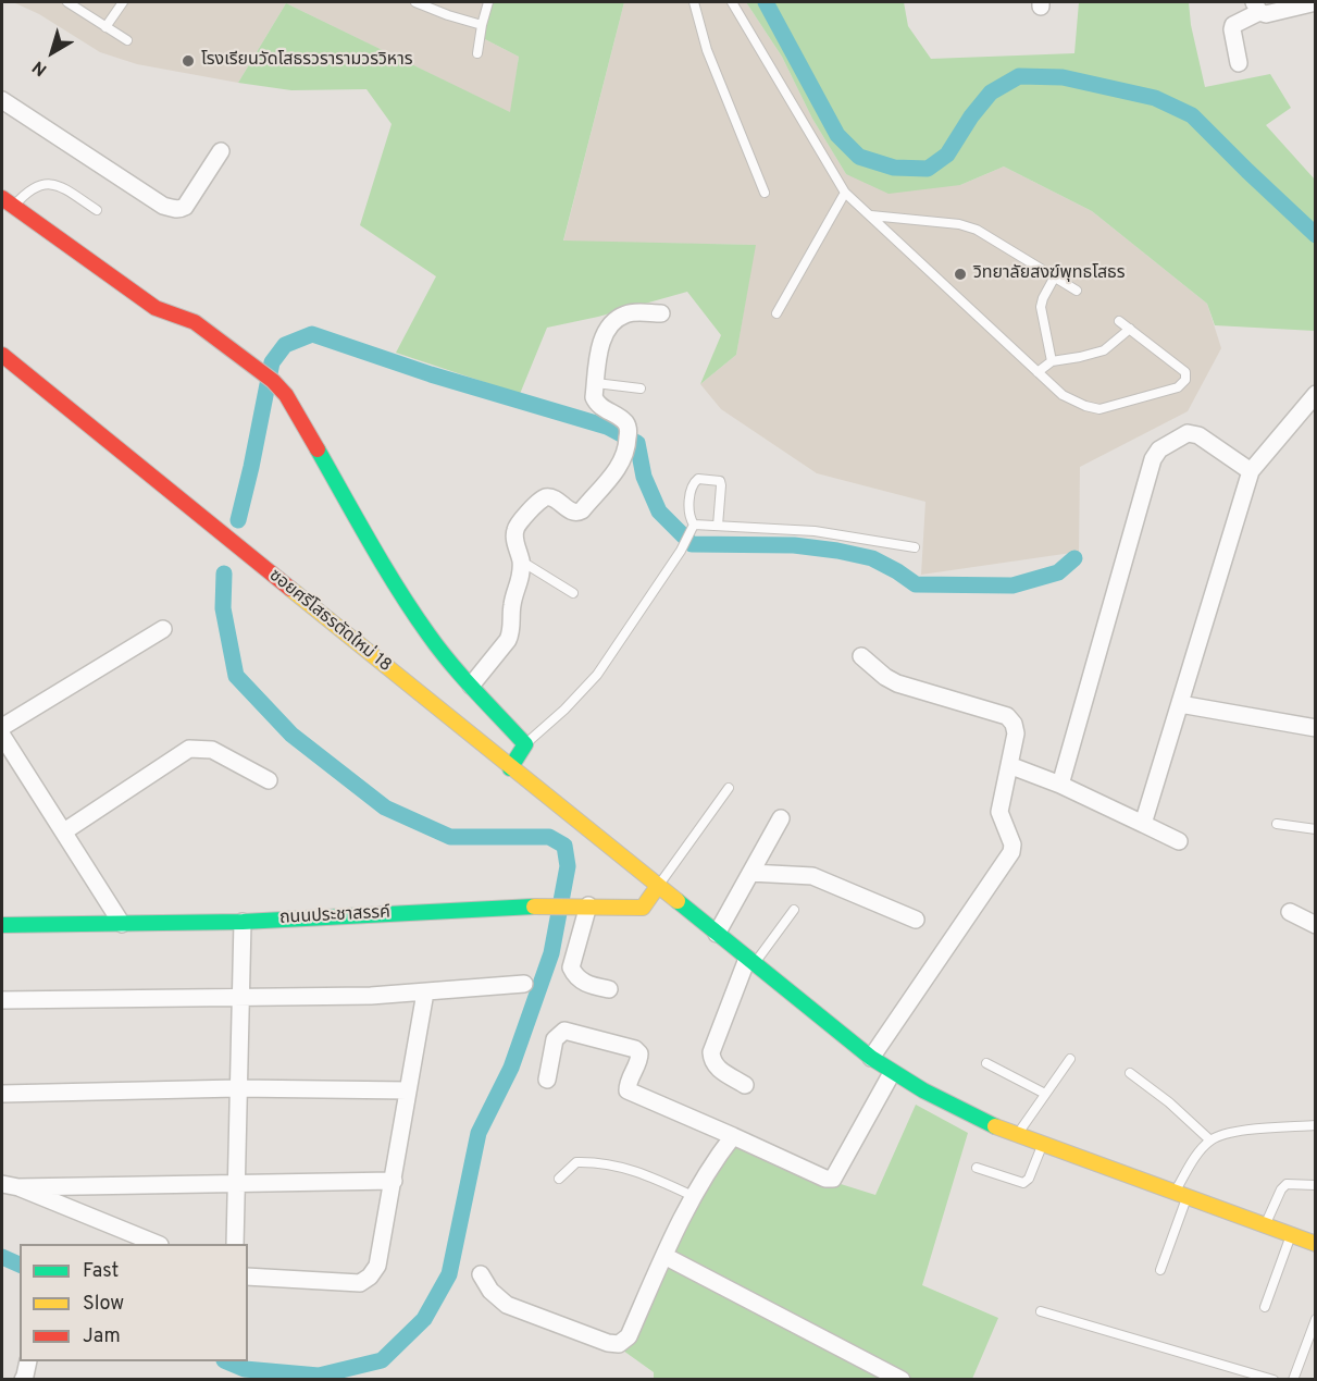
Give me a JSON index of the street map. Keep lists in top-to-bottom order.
{
  "streets": {
    "street": ["ซอยศรีโสธรตัดใหม่ 18", "ถนนประชาสรรค์"]
  },
  "crossings": [
    ["ซอยศรีโสธรตัดใหม่ 18", "ถนนประชาสรรค์"]
  ],
  "places": ["โรงเรียนวัดโสธรวรารามวรวิหาร", "วิทยาลัยสงฆ์พุทธโสธร"],
  "legend": ["Fast", "Slow", "Jam"],
  "north": "bottom left"
}
